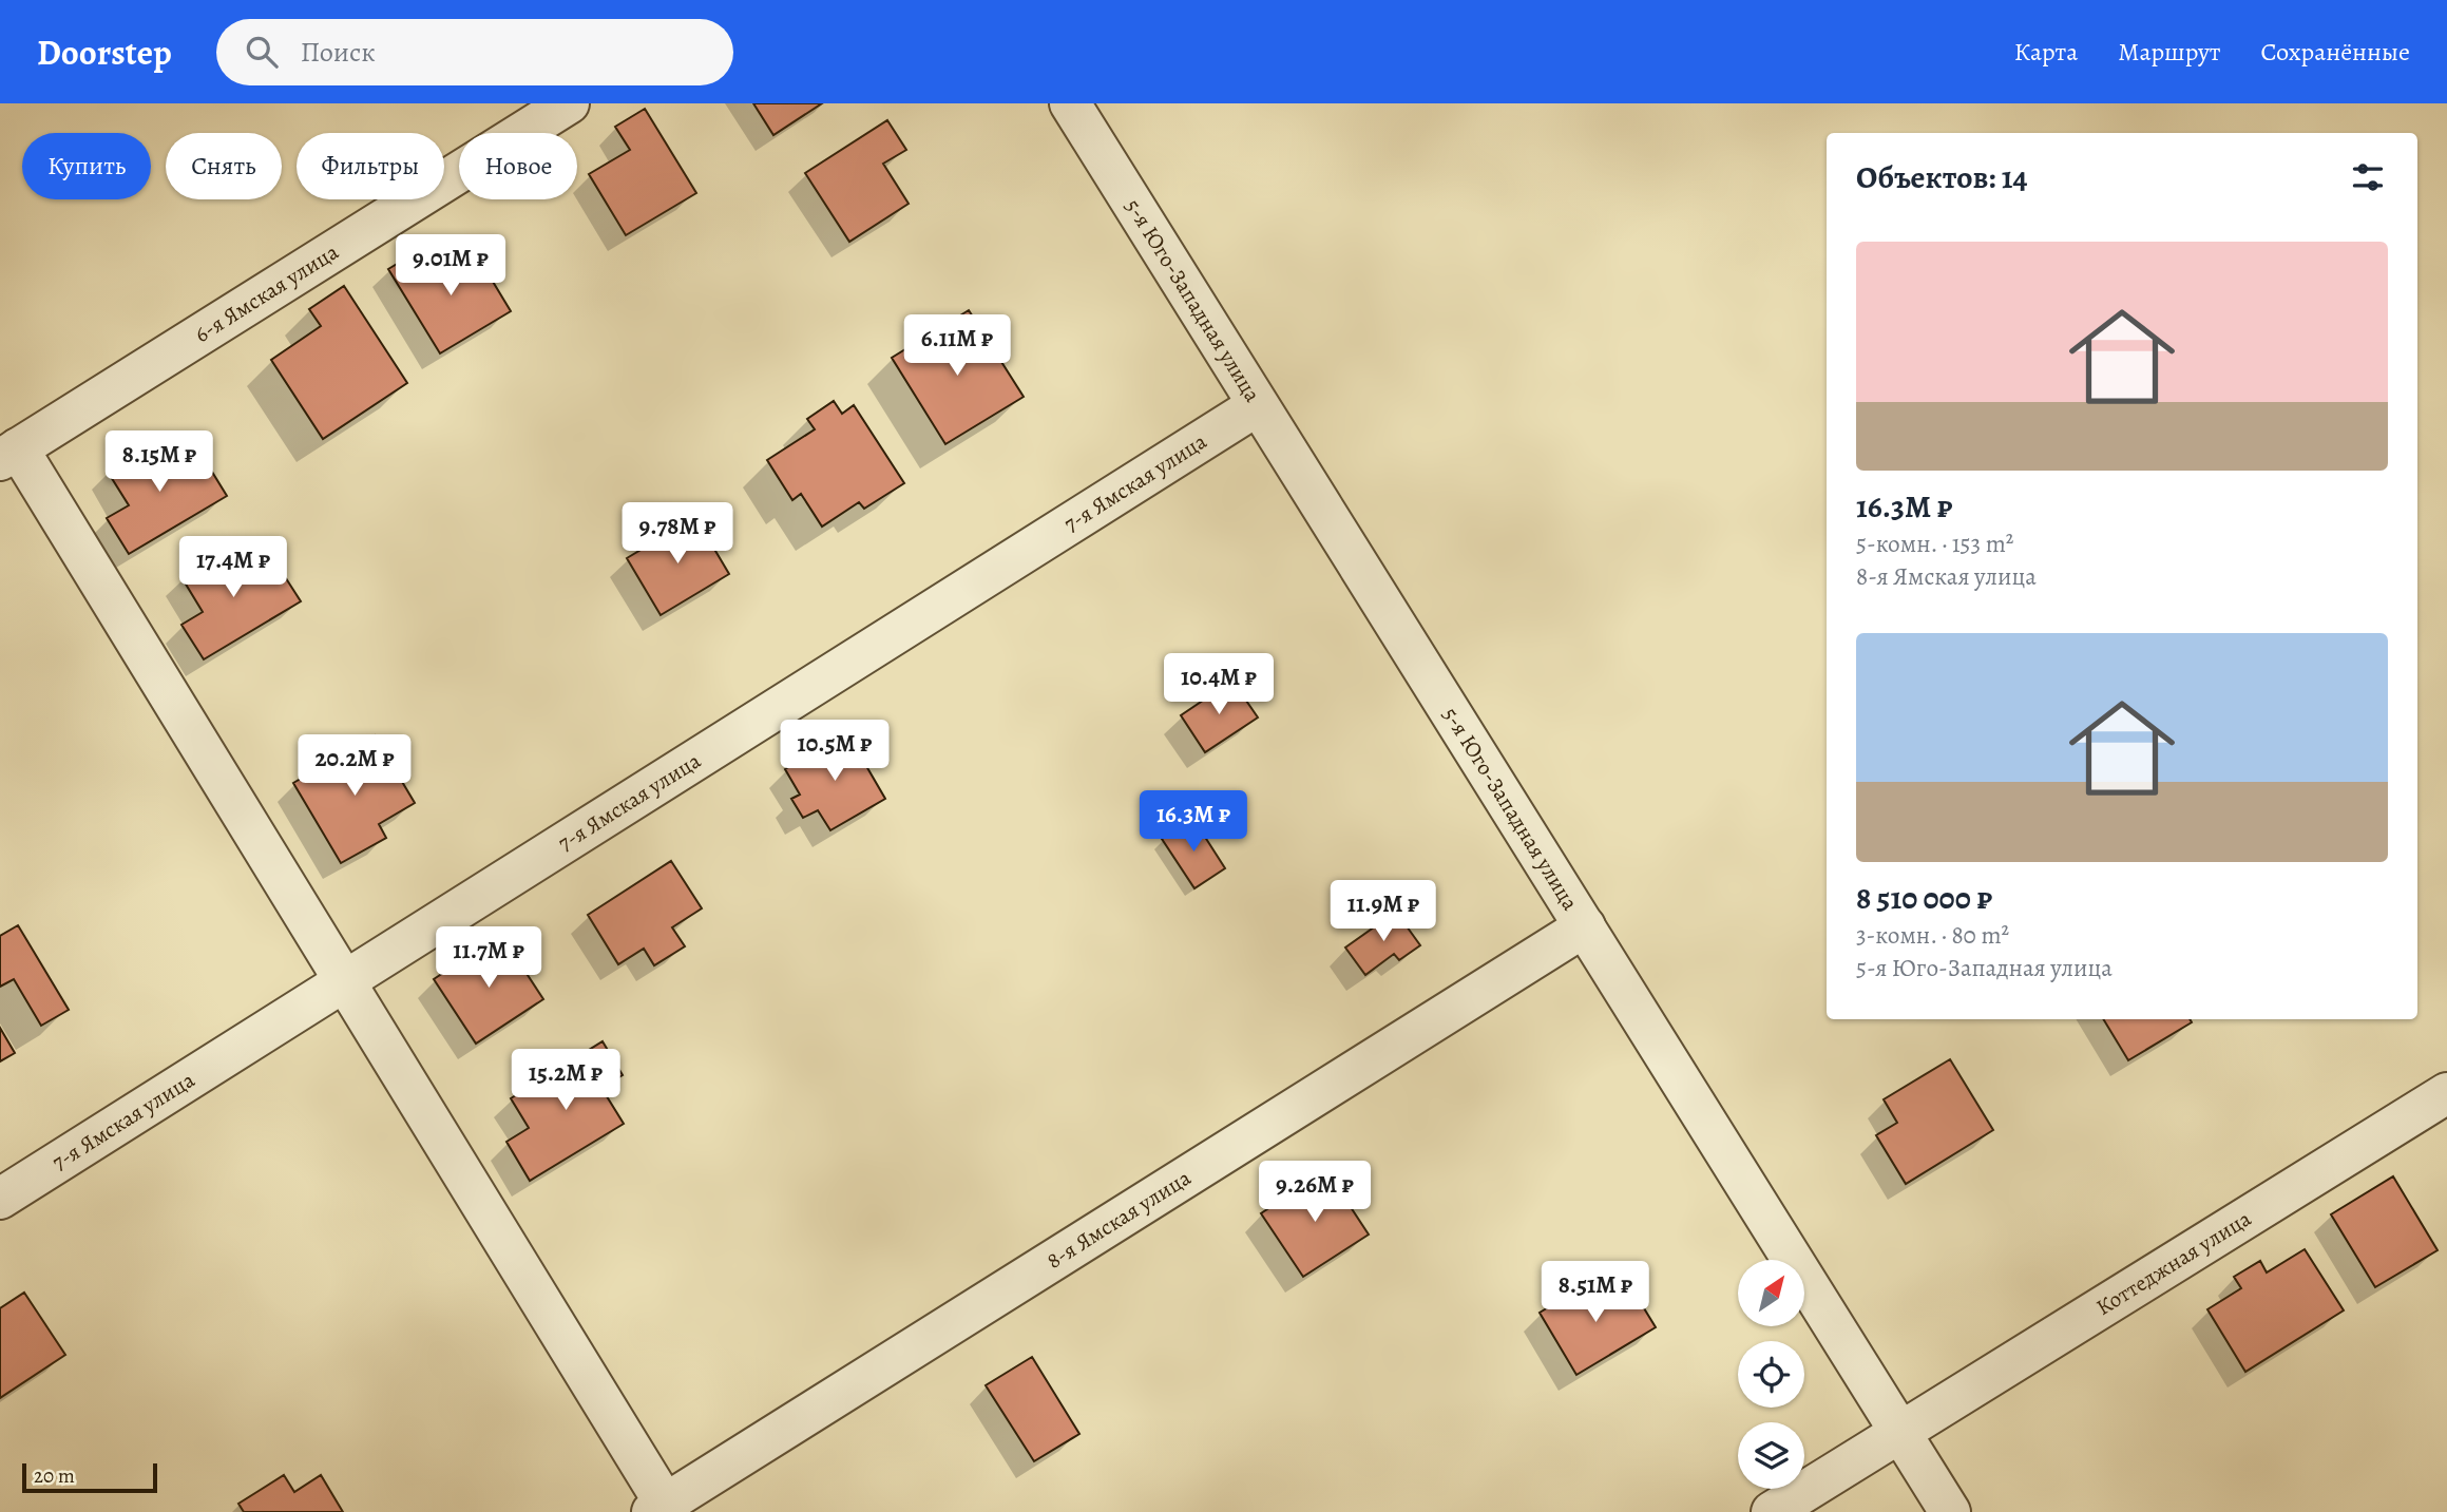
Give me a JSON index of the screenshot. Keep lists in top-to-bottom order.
{
  "streets": {
    "street": [
      "6-я Ямская улица",
      "5-я Юго-Западная улица",
      "7-я Ямская улица",
      "8-я Ямская улица",
      "Коттеджная улица"
    ]
  },
  "crossings": [
    ["5-я Юго-Западная улица", "7-я Ямская улица"],
    ["5-я Юго-Западная улица", "8-я Ямская улица"],
    ["5-я Юго-Западная улица", "Коттеджная улица"]
  ],
  "scale_bar": "20 m",
  "north": "top right",
  "page": {
    "header": "Doorstep",
    "search": "Поиск",
    "nav": ["Карта", "Маршрут", "Сохранённые"],
    "chip": [
      "Купить",
      "Снять",
      "Фильтры",
      "Новое"
    ],
    "heading": "Объектов: 14",
    "list": [
      {
        "name": "16.3M ₽",
        "note": "5-комн. · 153 m² · 8-я Ямская улица"
      },
      {
        "name": "8 510 000 ₽",
        "note": "3-комн. · 80 m² · 5-я Юго-Западная улица"
      }
    ],
    "price": [
      "9.01M ₽",
      "6.11M ₽",
      "8.15M ₽",
      "9.78M ₽",
      "17.4M ₽",
      "10.4M ₽",
      "10.5M ₽",
      "20.2M ₽",
      "16.3M ₽",
      "11.9M ₽",
      "11.7M ₽",
      "15.2M ₽",
      "9.26M ₽",
      "8.51M ₽"
    ],
    "scale": "20 m"
  }
}
